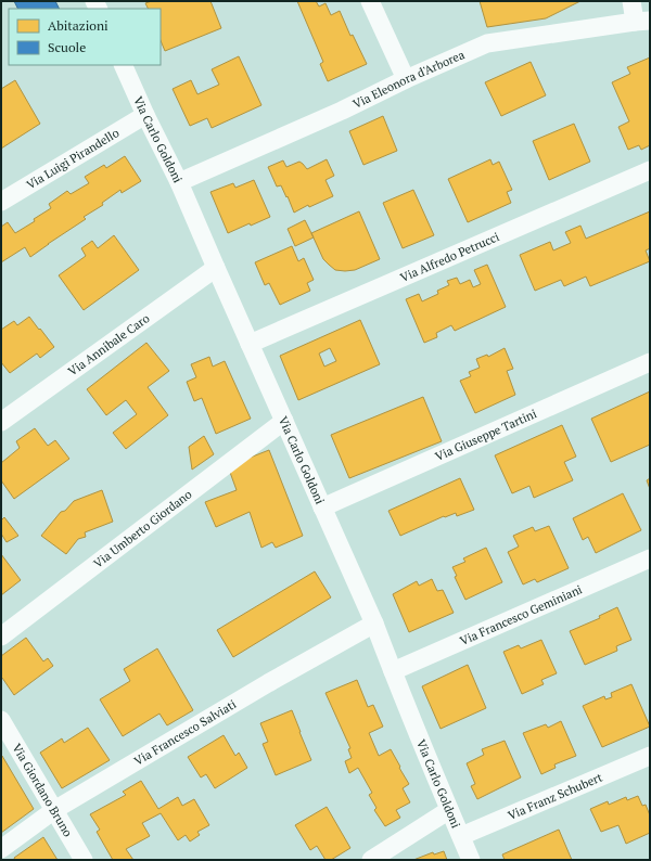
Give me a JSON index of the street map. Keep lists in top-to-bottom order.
{
  "streets": {
    "street": [
      "Via Eleonora d'Arborea",
      "Via Carlo Goldoni",
      "Via Luigi Pirandello",
      "Via Alfredo Petrucci",
      "Via Annibale Caro",
      "Via Giuseppe Tartini",
      "Via Umberto Giordano",
      "Via Francesco Geminiani",
      "Via Francesco Salviati",
      "Via Giordano Bruno",
      "Via Franz Schubert"
    ]
  },
  "crossings": [
    ["Via Eleonora d'Arborea", "Via Carlo Goldoni"],
    ["Via Carlo Goldoni", "Via Luigi Pirandello"],
    ["Via Carlo Goldoni", "Via Alfredo Petrucci"],
    ["Via Carlo Goldoni", "Via Annibale Caro"],
    ["Via Carlo Goldoni", "Via Giuseppe Tartini"],
    ["Via Carlo Goldoni", "Via Umberto Giordano"],
    ["Via Carlo Goldoni", "Via Francesco Geminiani"],
    ["Via Carlo Goldoni", "Via Francesco Salviati"],
    ["Via Carlo Goldoni", "Via Franz Schubert"],
    ["Via Francesco Salviati", "Via Giordano Bruno"]
  ],
  "legend": ["Abitazioni", "Scuole"]
}
